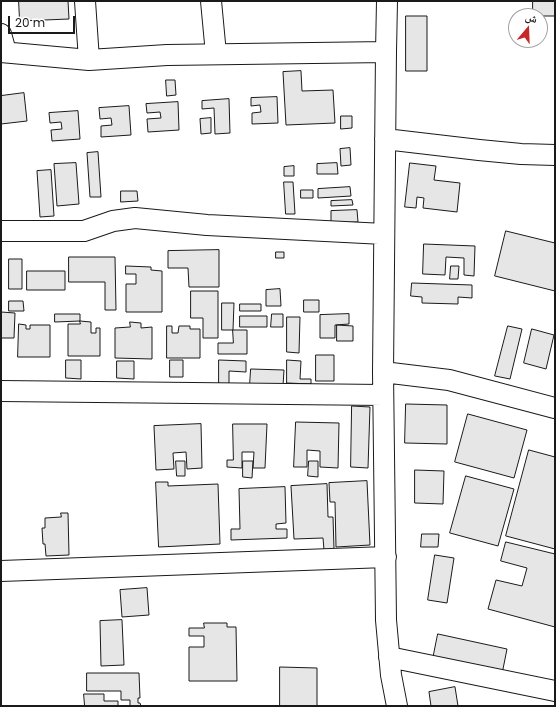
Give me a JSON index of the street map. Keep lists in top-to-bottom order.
{
  "scale_bar": "20 m",
  "north": "top"
}
